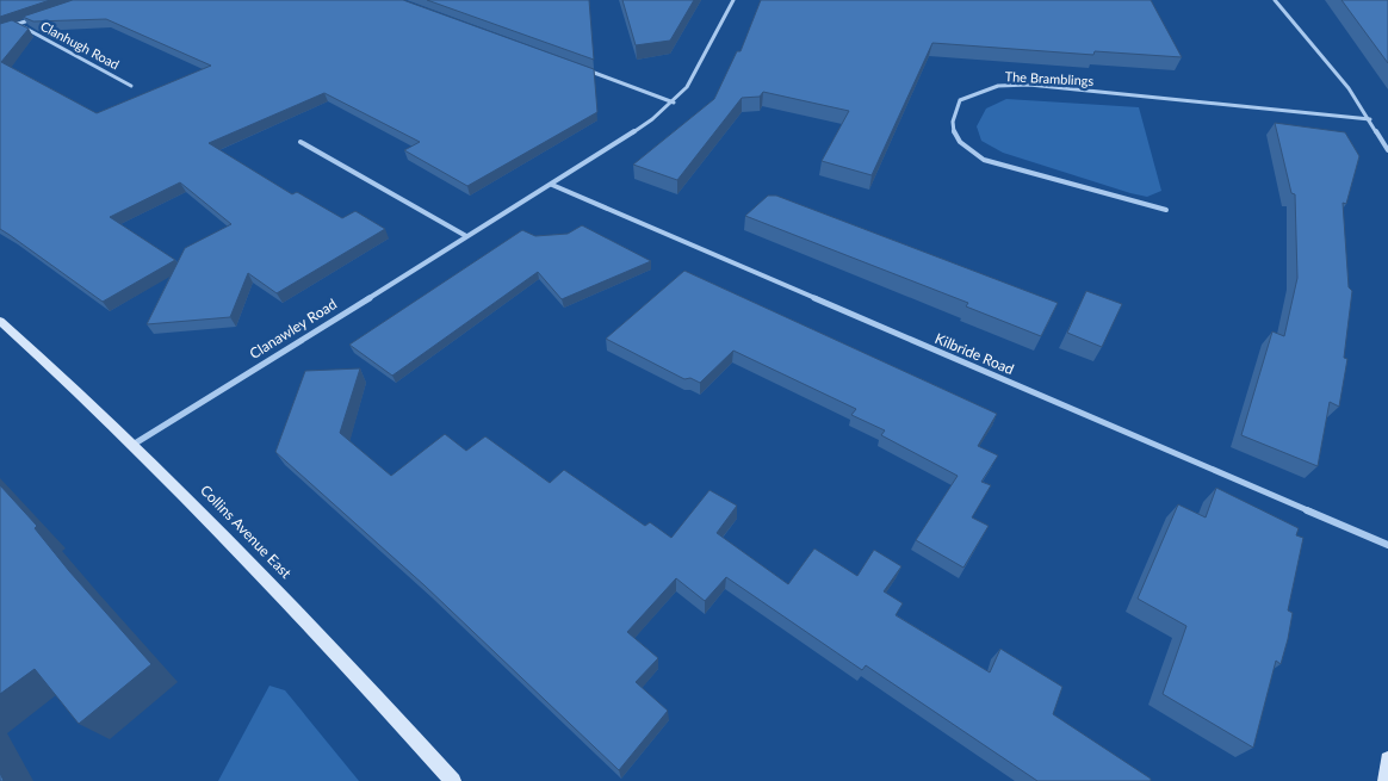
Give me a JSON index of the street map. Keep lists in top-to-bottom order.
{
  "streets": {
    "main road": ["Collins Avenue East"],
    "street": [
      "Clanhugh Road",
      "The Bramblings",
      "Clanawley Road",
      "Kilbride Road"
    ]
  },
  "crossings": [
    ["Clanawley Road", "Kilbride Road"],
    ["Clanawley Road", "Collins Avenue East"]
  ]
}
